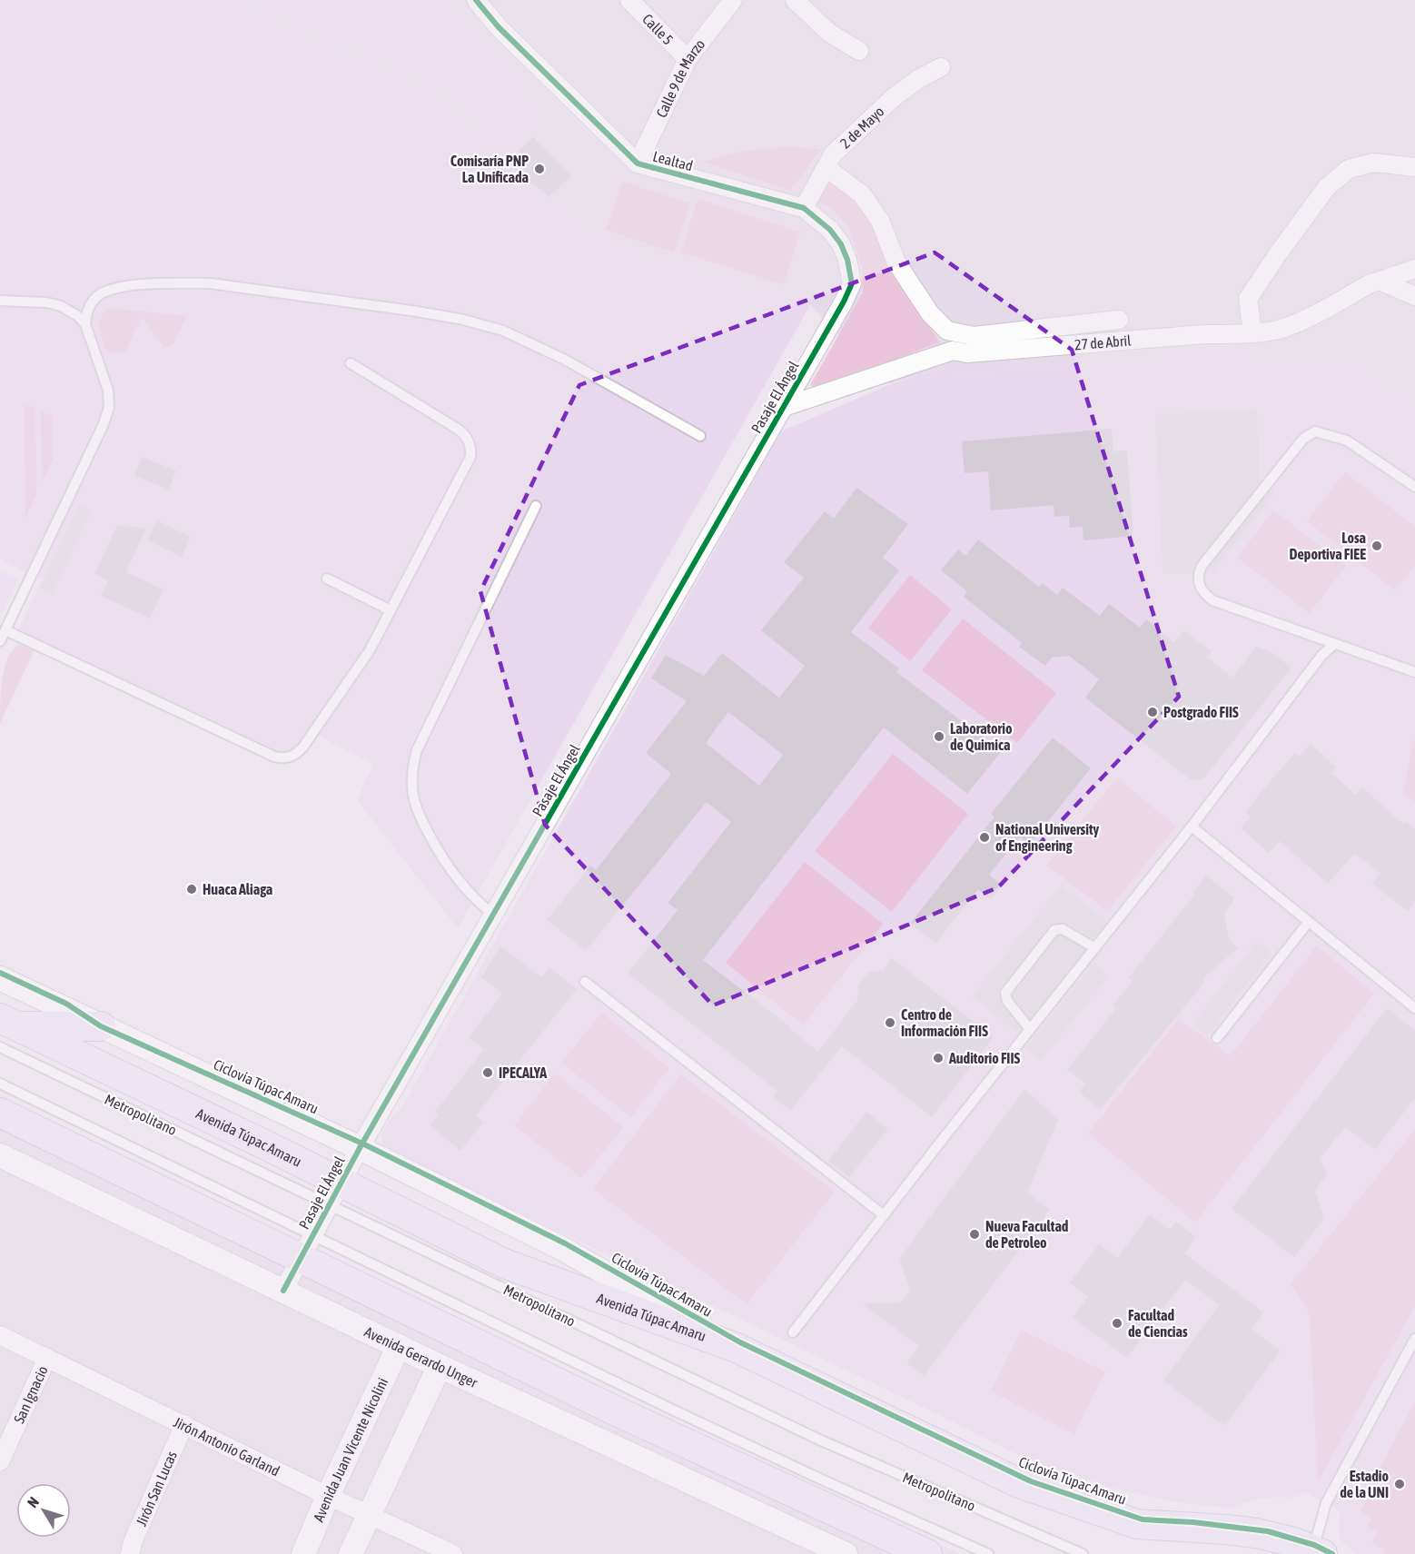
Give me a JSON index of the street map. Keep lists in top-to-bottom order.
{
  "streets": {
    "main road": ["Avenida Túpac Amaru"],
    "street": [
      "Calle 5",
      "Calle 9 de Marzo",
      "2 de Mayo",
      "Lealtad",
      "27 de Abril",
      "Pasaje El Ángel",
      "Avenida Gerardo Unger",
      "San Ignacio",
      "Jirón Antonio Garland",
      "Avenida Juan Vicente Nicolini",
      "Jirón San Lucas"
    ],
    "lane": ["Metropolitano"],
    "cycle path": ["Ciclovía Túpac Amaru"]
  },
  "crossings": [
    ["Calle 5", "Calle 9 de Marzo"],
    ["Calle 9 de Marzo", "Lealtad"],
    ["2 de Mayo", "Lealtad"],
    ["Lealtad", "Pasaje El Ángel"],
    ["27 de Abril", "Pasaje El Ángel"],
    ["Pasaje El Ángel", "Metropolitano"],
    ["Pasaje El Ángel", "Avenida Túpac Amaru"],
    ["Pasaje El Ángel", "Avenida Gerardo Unger"],
    ["Metropolitano", "Avenida Túpac Amaru"],
    ["Avenida Gerardo Unger", "Avenida Juan Vicente Nicolini"],
    ["San Ignacio", "Jirón Antonio Garland"],
    ["Jirón Antonio Garland", "Avenida Juan Vicente Nicolini"],
    ["Jirón Antonio Garland", "Jirón San Lucas"]
  ],
  "places": [
    "Comisaría PNP La Unificada",
    "Losa Deportiva FIEE",
    "Postgrado FIIS",
    "Laboratorio de Quimica",
    "National University of Engineering",
    "Huaca Aliaga",
    "Centro de Información FIIS",
    "Auditorio FIIS",
    "IPECALYA",
    "Nueva Facultad de Petroleo",
    "Facultad de Ciencias",
    "Estadio de la UNI"
  ],
  "north": "top left"
}
